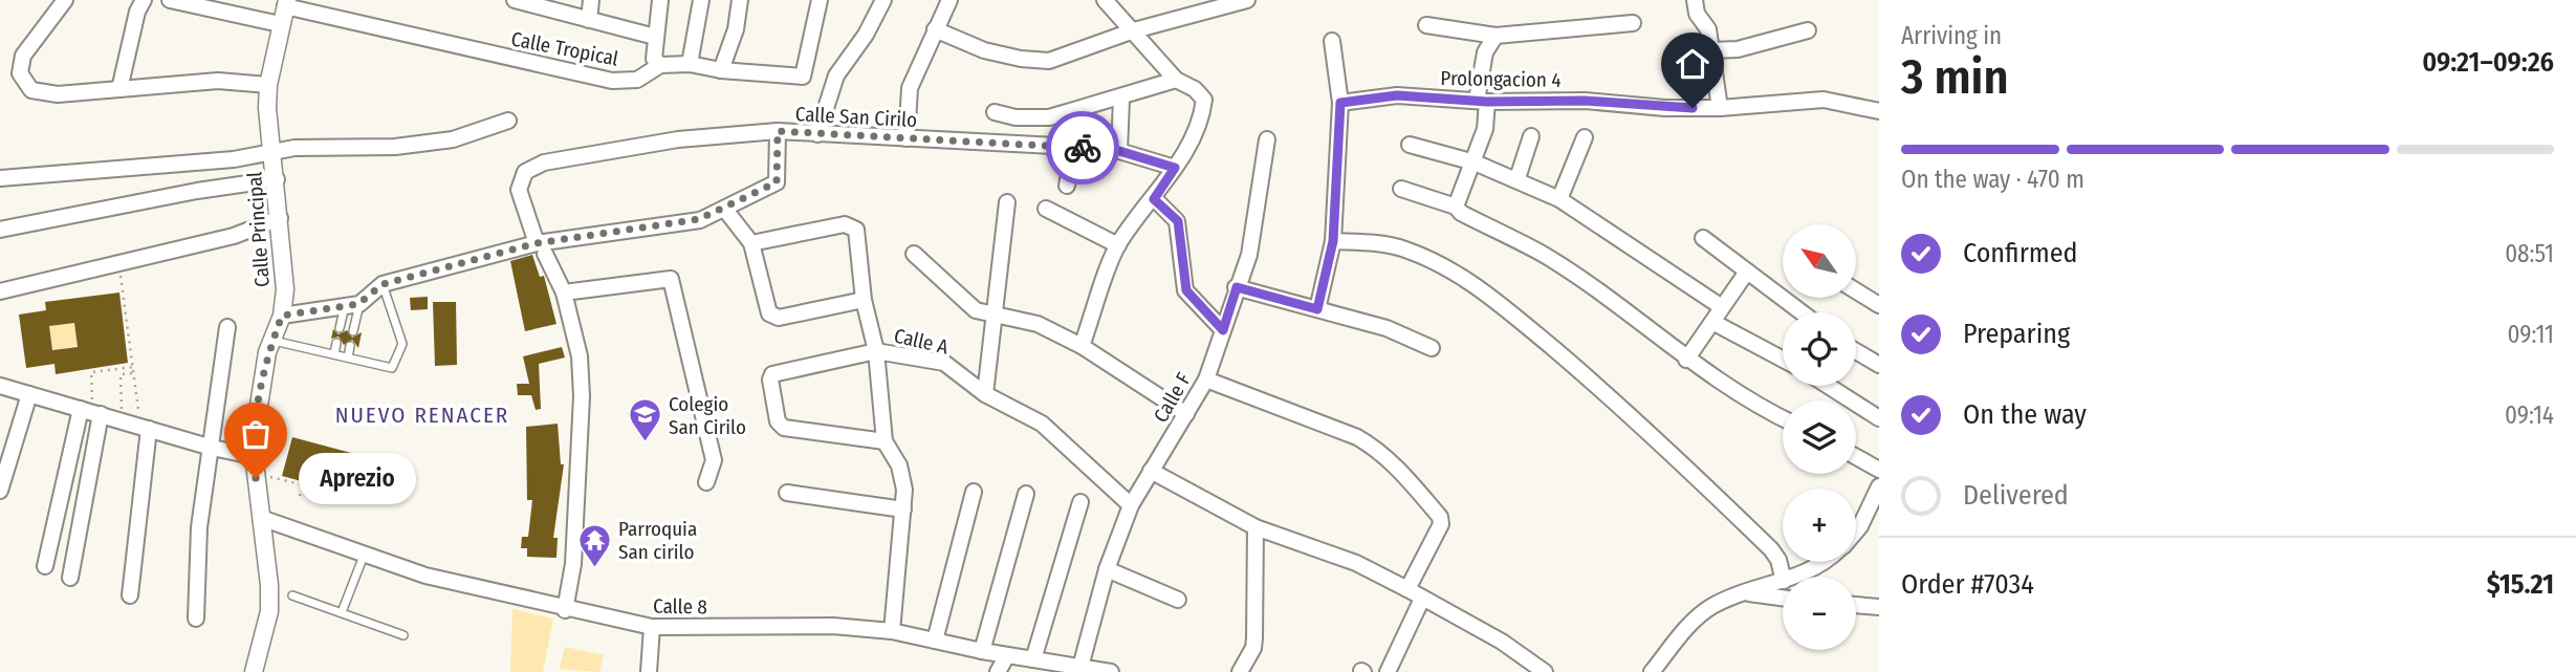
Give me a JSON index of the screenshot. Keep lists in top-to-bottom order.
{
  "streets": {
    "street": [
      "Calle Tropical",
      "Prolongacion 4",
      "Calle San Cirilo",
      "Calle Principal",
      "Calle A",
      "Calle F",
      "Calle 8"
    ]
  },
  "crossings": [
    ["Calle Tropical", "Calle Principal"],
    ["Calle San Cirilo", "Calle 8"],
    ["Calle Principal", "Calle 8"],
    ["Calle A", "Calle F"],
    ["Calle F", "Calle 8"]
  ],
  "districts": ["NUEVO RENACER"],
  "places": {
    "school or university": ["Colegio San Cirilo"],
    "other": ["Aprezio"],
    "temple": ["Parroquia San cirilo"]
  },
  "north": "top left",
  "page": {
    "heading": ["3 min", "Arriving in", "09:21–09:26"],
    "panel": ["Order #7034", "$15.21"],
    "bar": "On the way · 470 m",
    "list": [
      ["Confirmed", "08:51"],
      ["Preparing", "09:11"],
      ["On the way", "09:14"],
      "Delivered"
    ],
    "map_buttons": ["+", "−"],
    "bubble": "Aprezio"
  }
}
